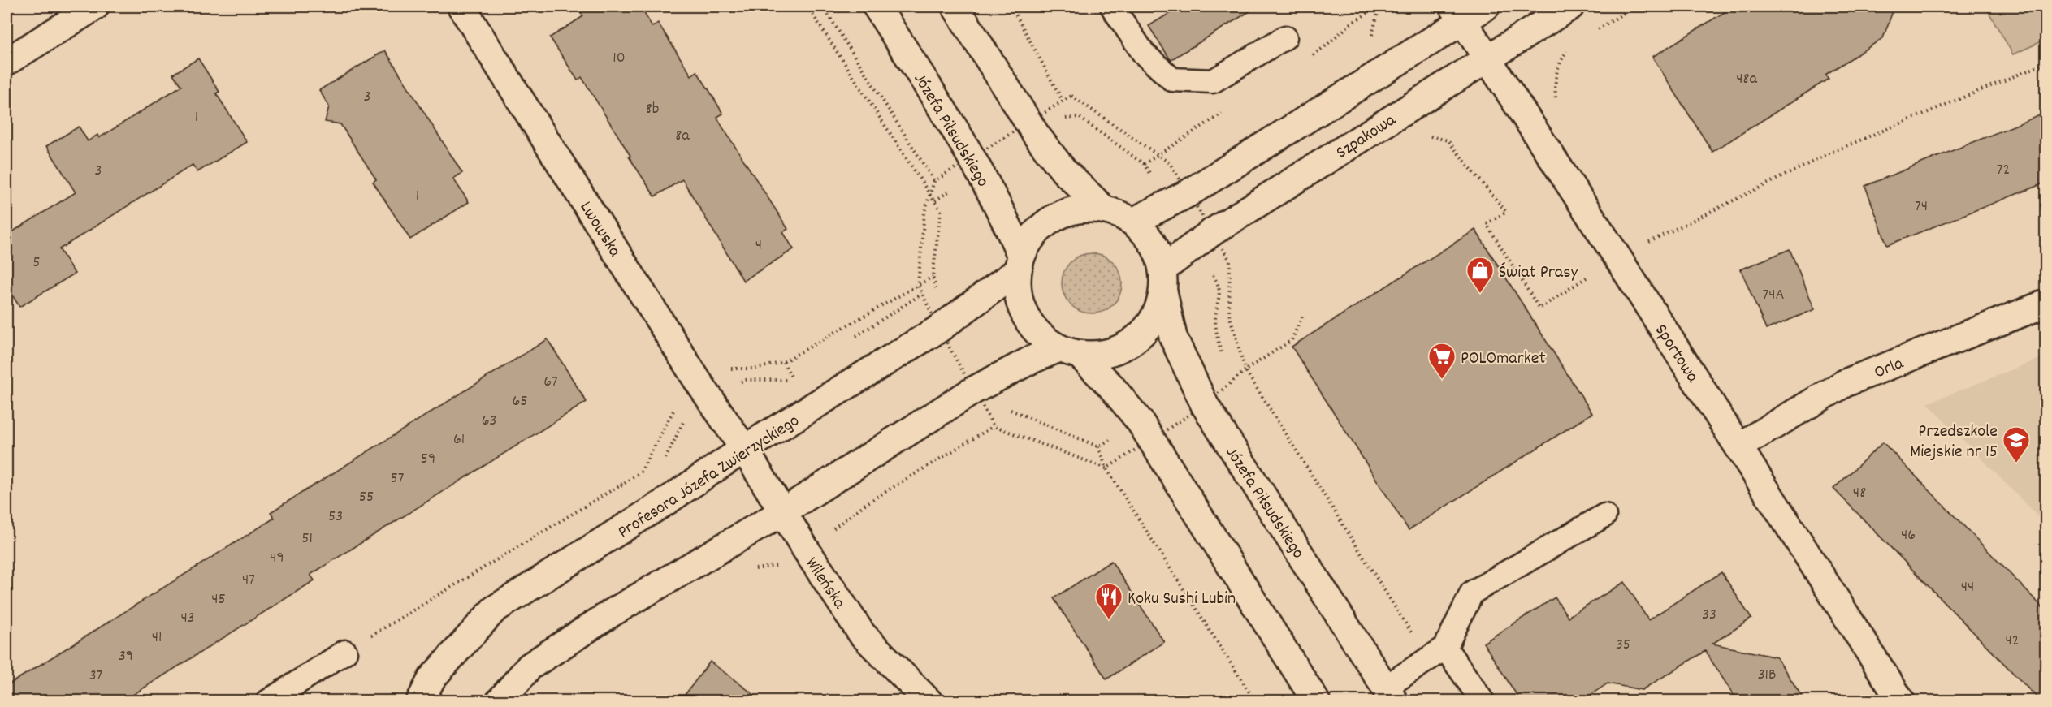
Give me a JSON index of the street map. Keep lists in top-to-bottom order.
{
  "streets": {
    "street": [
      "Józefa Piłsudskiego",
      "Szpakowa",
      "Lwowska",
      "Sportowa",
      "Orla",
      "Profesora Józefa Zwierzyckiego",
      "Wileńska"
    ]
  },
  "crossings": [
    ["Józefa Piłsudskiego", "Szpakowa"],
    ["Józefa Piłsudskiego", "Profesora Józefa Zwierzyckiego"],
    ["Szpakowa", "Sportowa"],
    ["Szpakowa", "Profesora Józefa Zwierzyckiego"],
    ["Lwowska", "Profesora Józefa Zwierzyckiego"],
    ["Lwowska", "Wileńska"],
    ["Sportowa", "Orla"],
    ["Profesora Józefa Zwierzyckiego", "Wileńska"]
  ],
  "places": {
    "shop": ["Świat Prasy"],
    "supermarket": ["POLOmarket"],
    "school or university": ["Przedszkole Miejskie nr 15"],
    "restaurant": ["Koku Sushi Lubin"]
  },
  "house_numbers": [
    "10",
    "48a",
    "3",
    "8b",
    "1",
    "8a",
    "72",
    "3",
    "1",
    "74",
    "4",
    "5",
    "74A",
    "67",
    "65",
    "63",
    "61",
    "59",
    "57",
    "48",
    "55",
    "53",
    "46",
    "51",
    "49",
    "47",
    "44",
    "45",
    "33",
    "43",
    "41",
    "42",
    "35",
    "39",
    "31B",
    "37"
  ]
}
